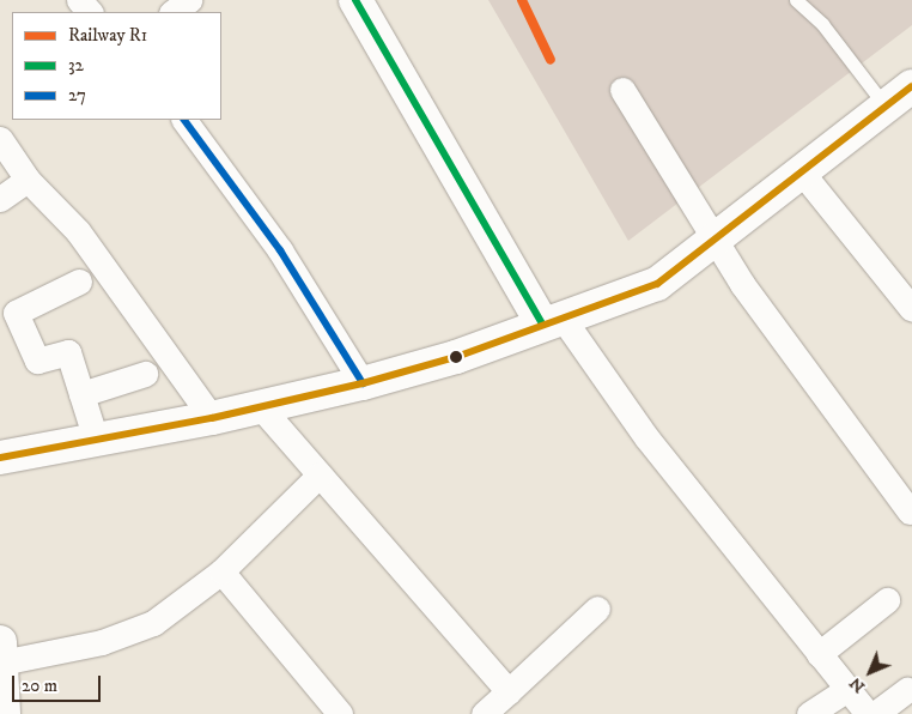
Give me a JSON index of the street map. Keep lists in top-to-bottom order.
{
  "lines": ["rail line R1", "transit line 32", "transit line 27"],
  "legend": ["Railway R1", "32", "27"],
  "scale_bar": "20 m",
  "north": "bottom left"
}
